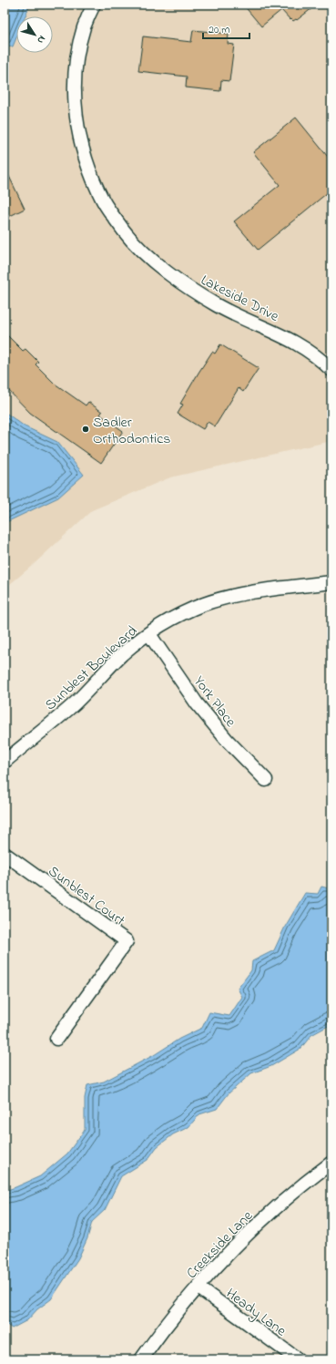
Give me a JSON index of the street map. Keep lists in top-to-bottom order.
{
  "streets": {
    "street": [
      "Lakeside Drive",
      "Sunblest Boulevard",
      "York Place",
      "Sunblest Court",
      "Creekside Lane",
      "Heady Lane"
    ]
  },
  "crossings": [
    ["Sunblest Boulevard", "York Place"],
    ["Creekside Lane", "Heady Lane"]
  ],
  "places": ["Sadler Orthodontics"],
  "scale_bar": "20 m",
  "north": "bottom right"
}
